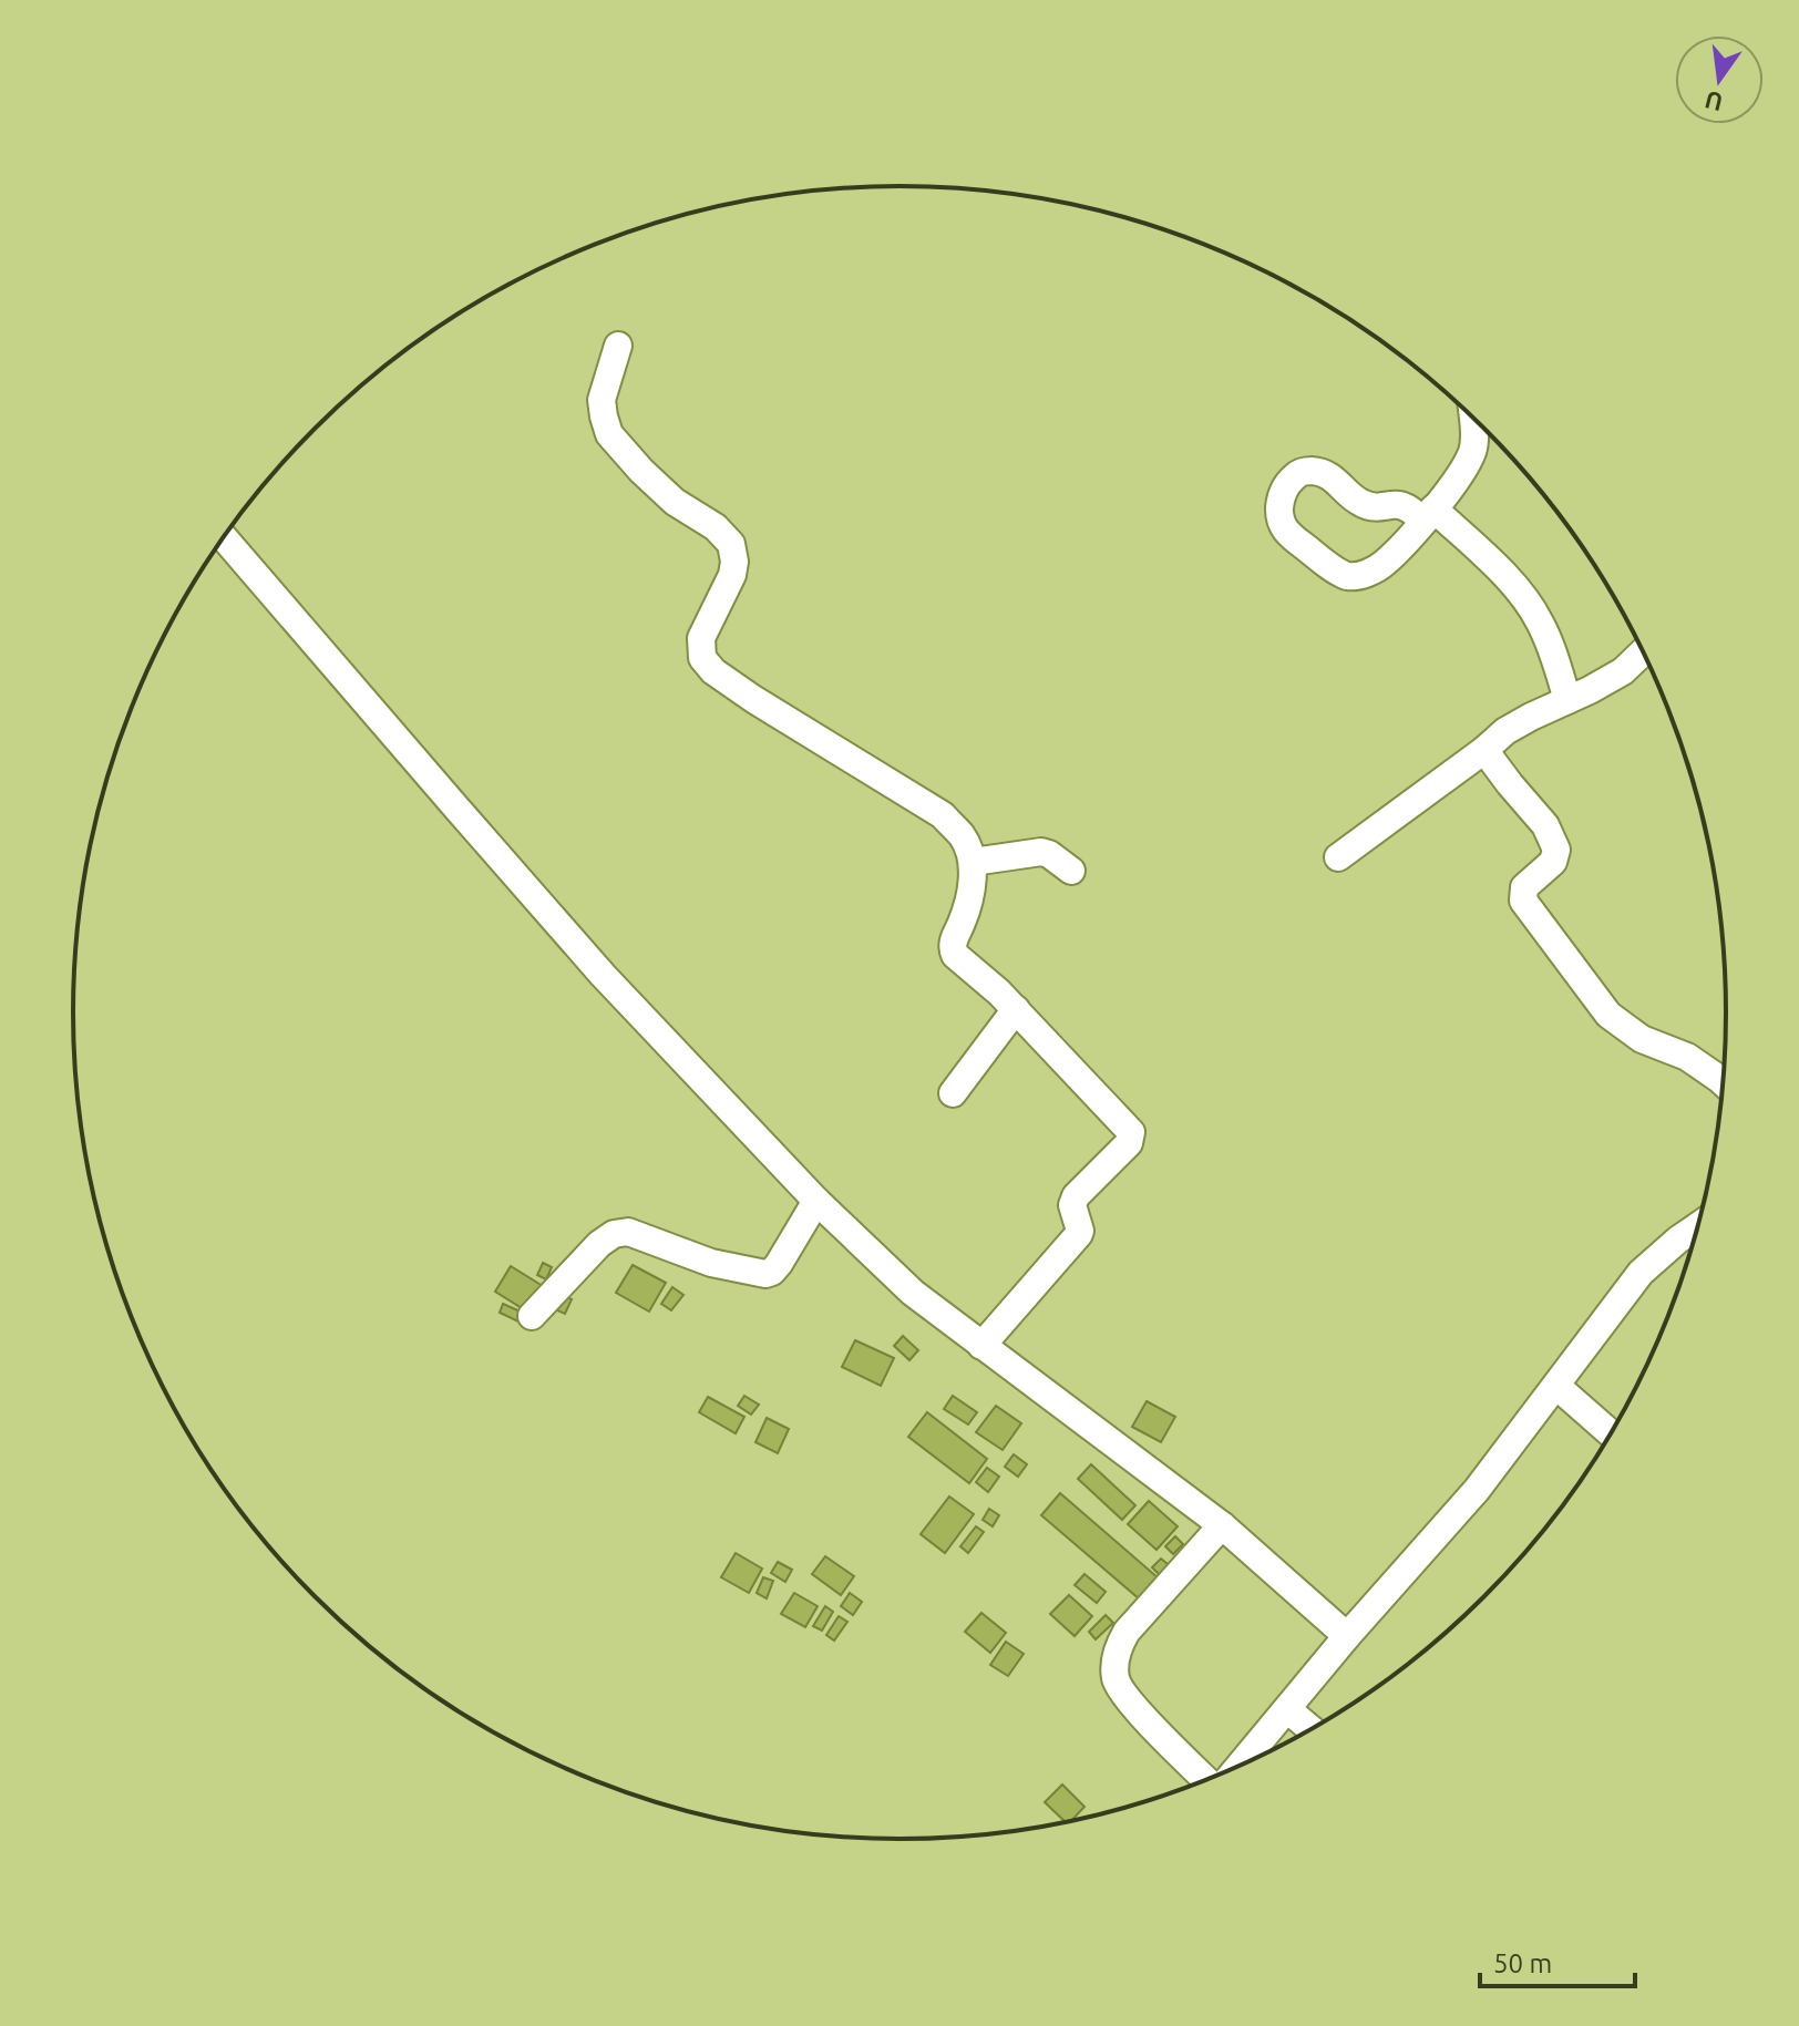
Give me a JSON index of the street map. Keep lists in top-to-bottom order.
{
  "scale_bar": "50 m",
  "north": "bottom"
}
